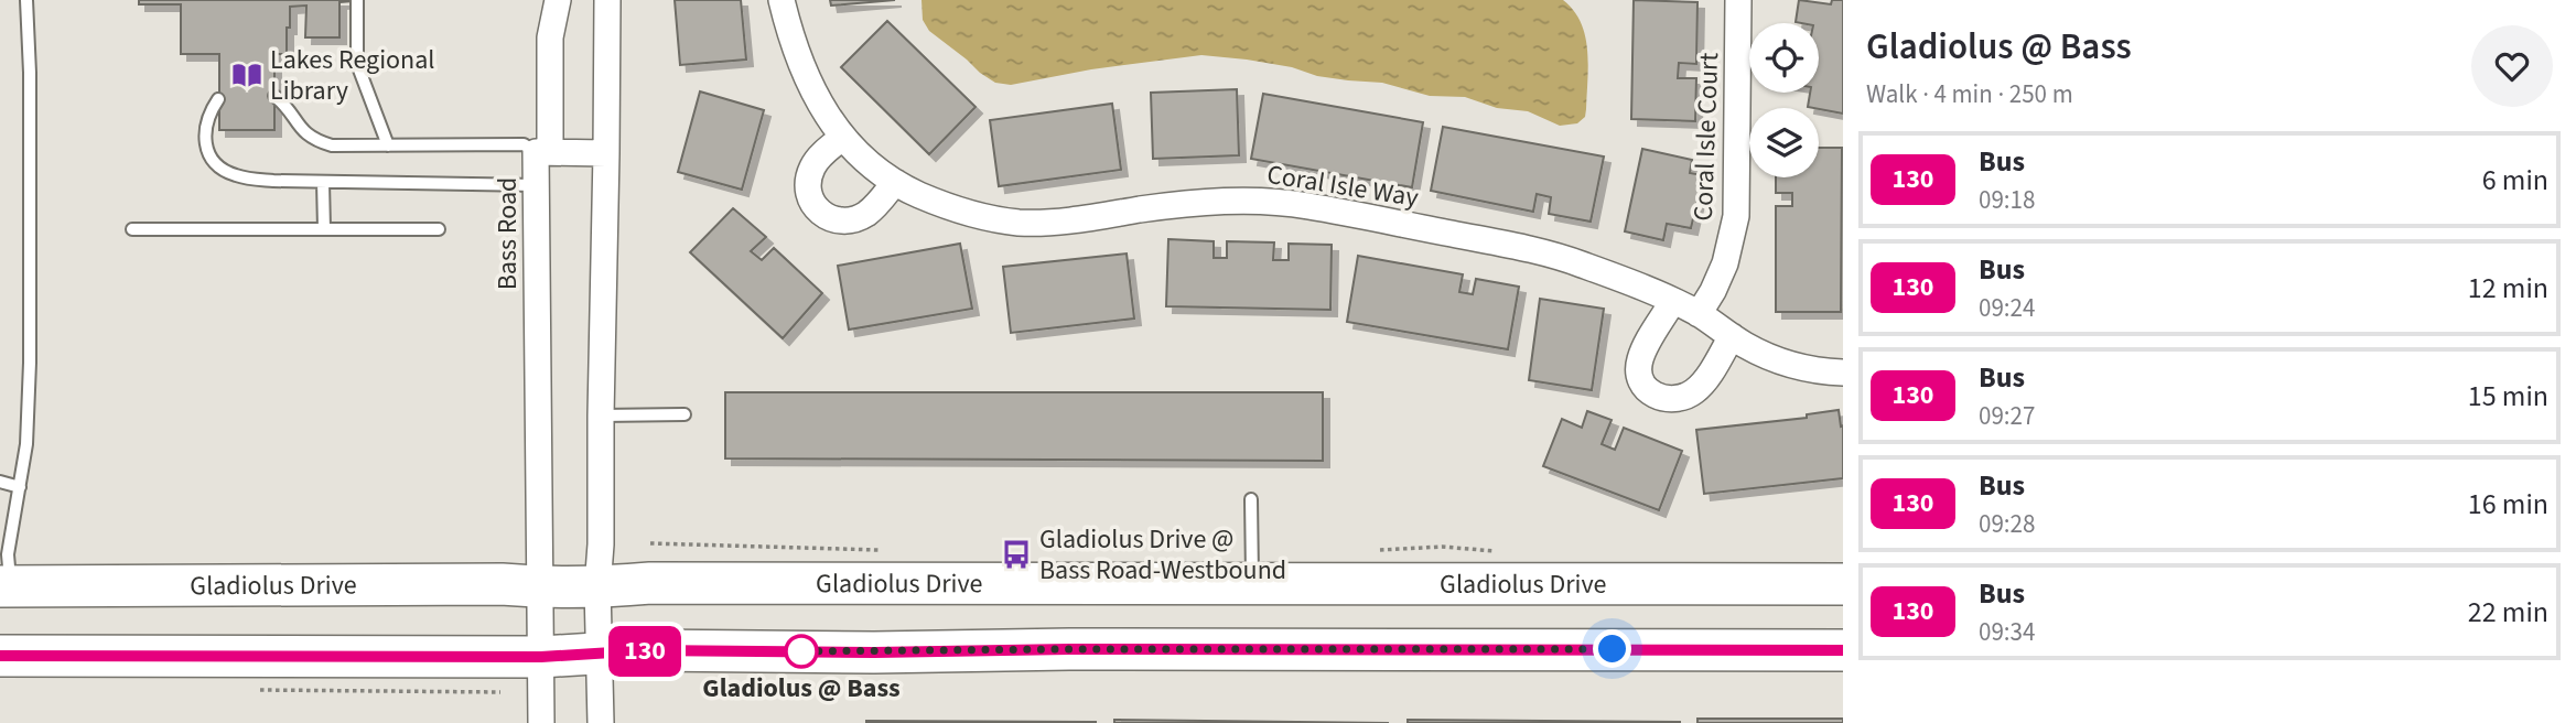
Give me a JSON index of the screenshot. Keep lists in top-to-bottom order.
{
  "streets": {
    "main road": ["Gladiolus Drive"],
    "street": ["Coral Isle Court", "Coral Isle Way", "Bass Road"]
  },
  "crossings": [
    ["Coral Isle Court", "Coral Isle Way"],
    ["Bass Road", "Gladiolus Drive"]
  ],
  "places": {
    "library": ["Lakes Regional Library"],
    "bus stop": ["Gladiolus Drive @ Bass Road-Westbound"],
    "other": ["Gladiolus @ Bass"]
  },
  "lines": ["bus line 130"],
  "page": {
    "on_map": "130",
    "heading": ["Gladiolus @ Bass", "Walk · 4 min · 250 m"],
    "list": [
      {
        "mark": "130",
        "name": "Bus",
        "note": "09:18",
        "value": "6 min"
      },
      {
        "mark": "130",
        "name": "Bus",
        "note": "09:24",
        "value": "12 min"
      },
      {
        "mark": "130",
        "name": "Bus",
        "note": "09:27",
        "value": "15 min"
      },
      {
        "mark": "130",
        "name": "Bus",
        "note": "09:28",
        "value": "16 min"
      },
      {
        "mark": "130",
        "name": "Bus",
        "note": "09:34",
        "value": "22 min"
      }
    ]
  }
}
